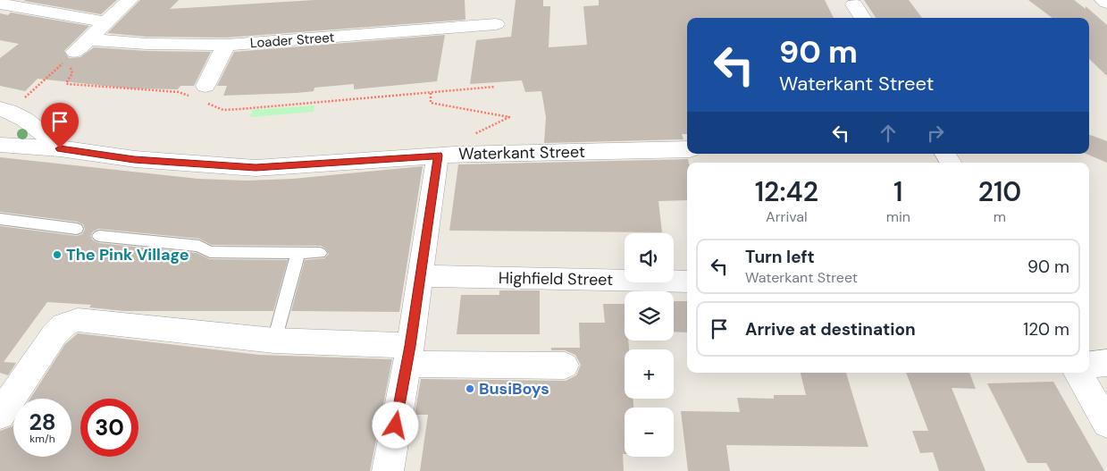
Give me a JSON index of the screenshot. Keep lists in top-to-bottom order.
{
  "streets": {
    "street": ["Loader Street", "Waterkant Street", "Highfield Street"]
  },
  "places": ["The Pink Village", "BusiBoys"],
  "page": {
    "turn": ["90 m", "Waterkant Street"],
    "eta": [
      "12:42",
      "Arrival",
      "1",
      "min",
      "210",
      "m"
    ],
    "map_buttons": ["+", "−"],
    "list": [
      {
        "name": "Turn left",
        "note": "Waterkant Street",
        "value": "90 m"
      },
      {
        "name": "Arrive at destination",
        "value": "120 m"
      }
    ],
    "speed": "28 km/h",
    "limit": "30"
  }
}
